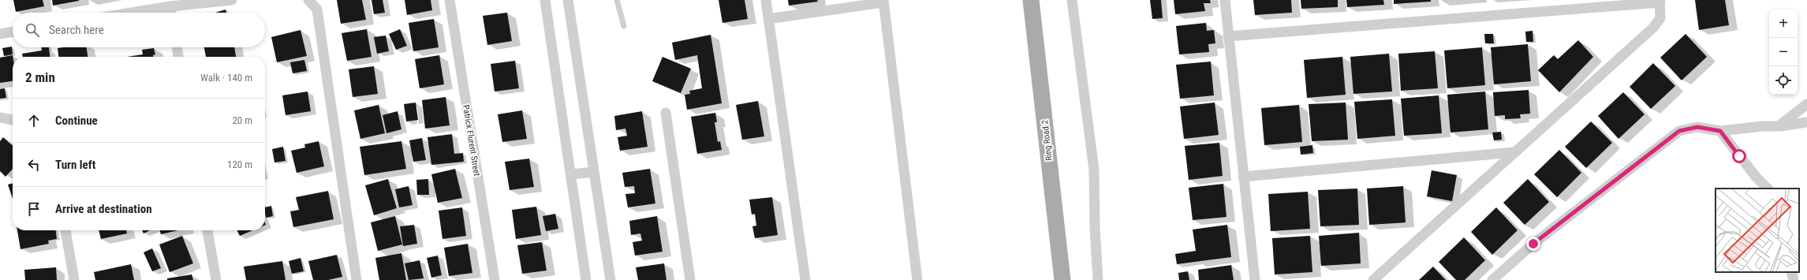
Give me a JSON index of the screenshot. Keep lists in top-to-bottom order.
{
  "streets": {
    "main road": ["Ring Road 2"],
    "street": ["Patrick Flurent Street"]
  },
  "page": {
    "map_buttons": ["+", "−"],
    "search": "Search here",
    "heading": ["2 min", "Walk · 140 m"],
    "list": [
      ["Continue", "20 m"],
      ["Turn left", "120 m"],
      "Arrive at destination"
    ]
  }
}
